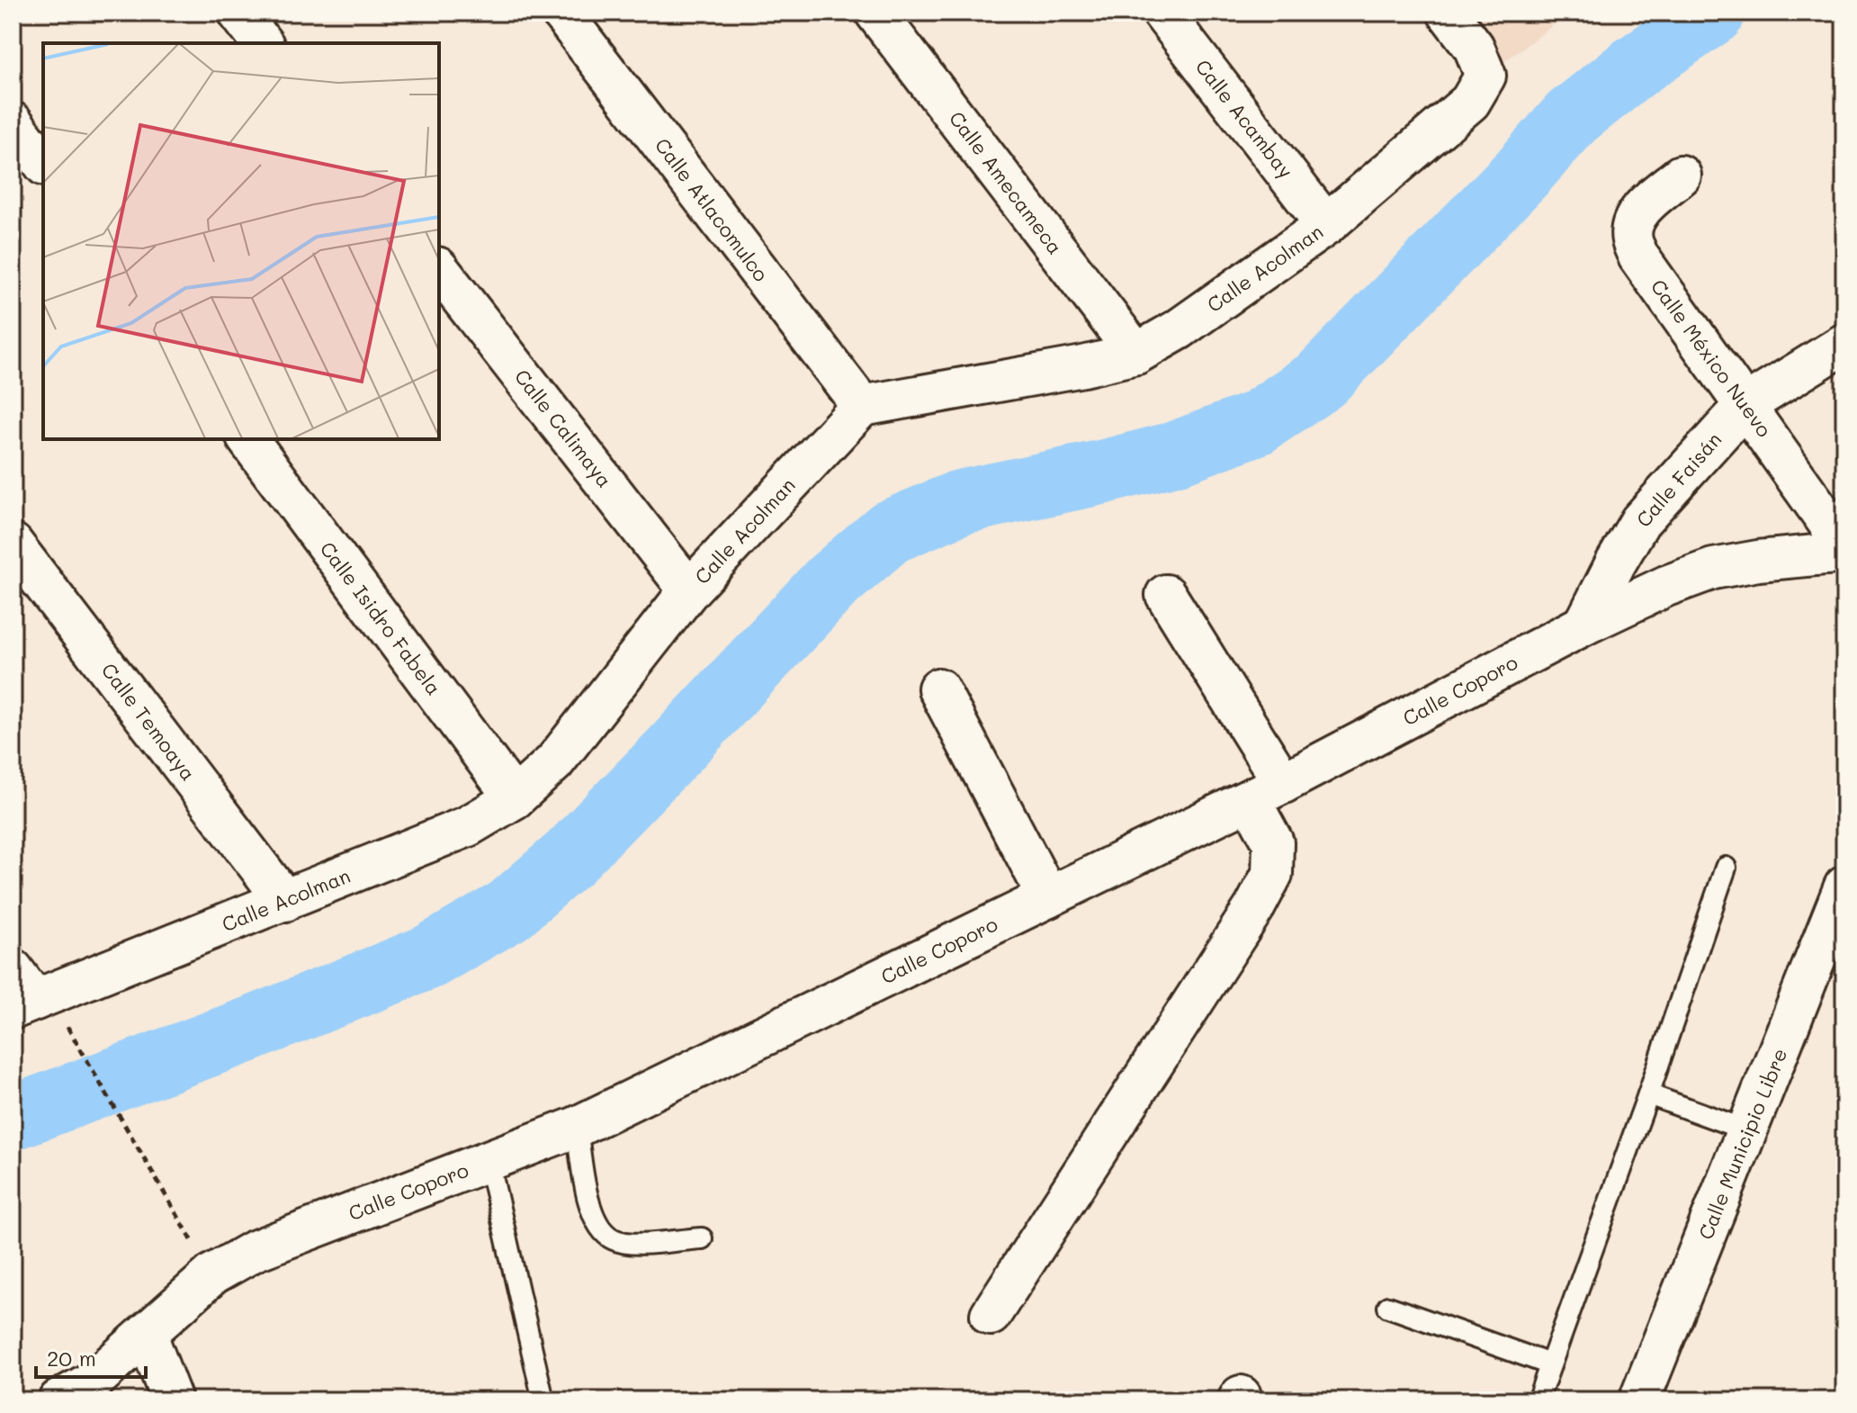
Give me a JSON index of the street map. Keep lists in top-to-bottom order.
{
  "streets": {
    "street": [
      "Calle Acambay",
      "Calle Amecameca",
      "Calle Atlacomulco",
      "Calle Acolman",
      "Calle México Nuevo",
      "Calle Calimaya",
      "Calle Faisán",
      "Calle Isidro Fabela",
      "Calle Coporo",
      "Calle Temoaya",
      "Calle Municipio Libre"
    ]
  },
  "crossings": [
    ["Calle Acambay", "Calle Acolman"],
    ["Calle Amecameca", "Calle Acolman"],
    ["Calle Atlacomulco", "Calle Acolman"],
    ["Calle Acolman", "Calle Calimaya"],
    ["Calle Acolman", "Calle Isidro Fabela"],
    ["Calle Acolman", "Calle Temoaya"],
    ["Calle México Nuevo", "Calle Faisán"],
    ["Calle Faisán", "Calle Coporo"]
  ],
  "scale_bar": "20 m"
}
